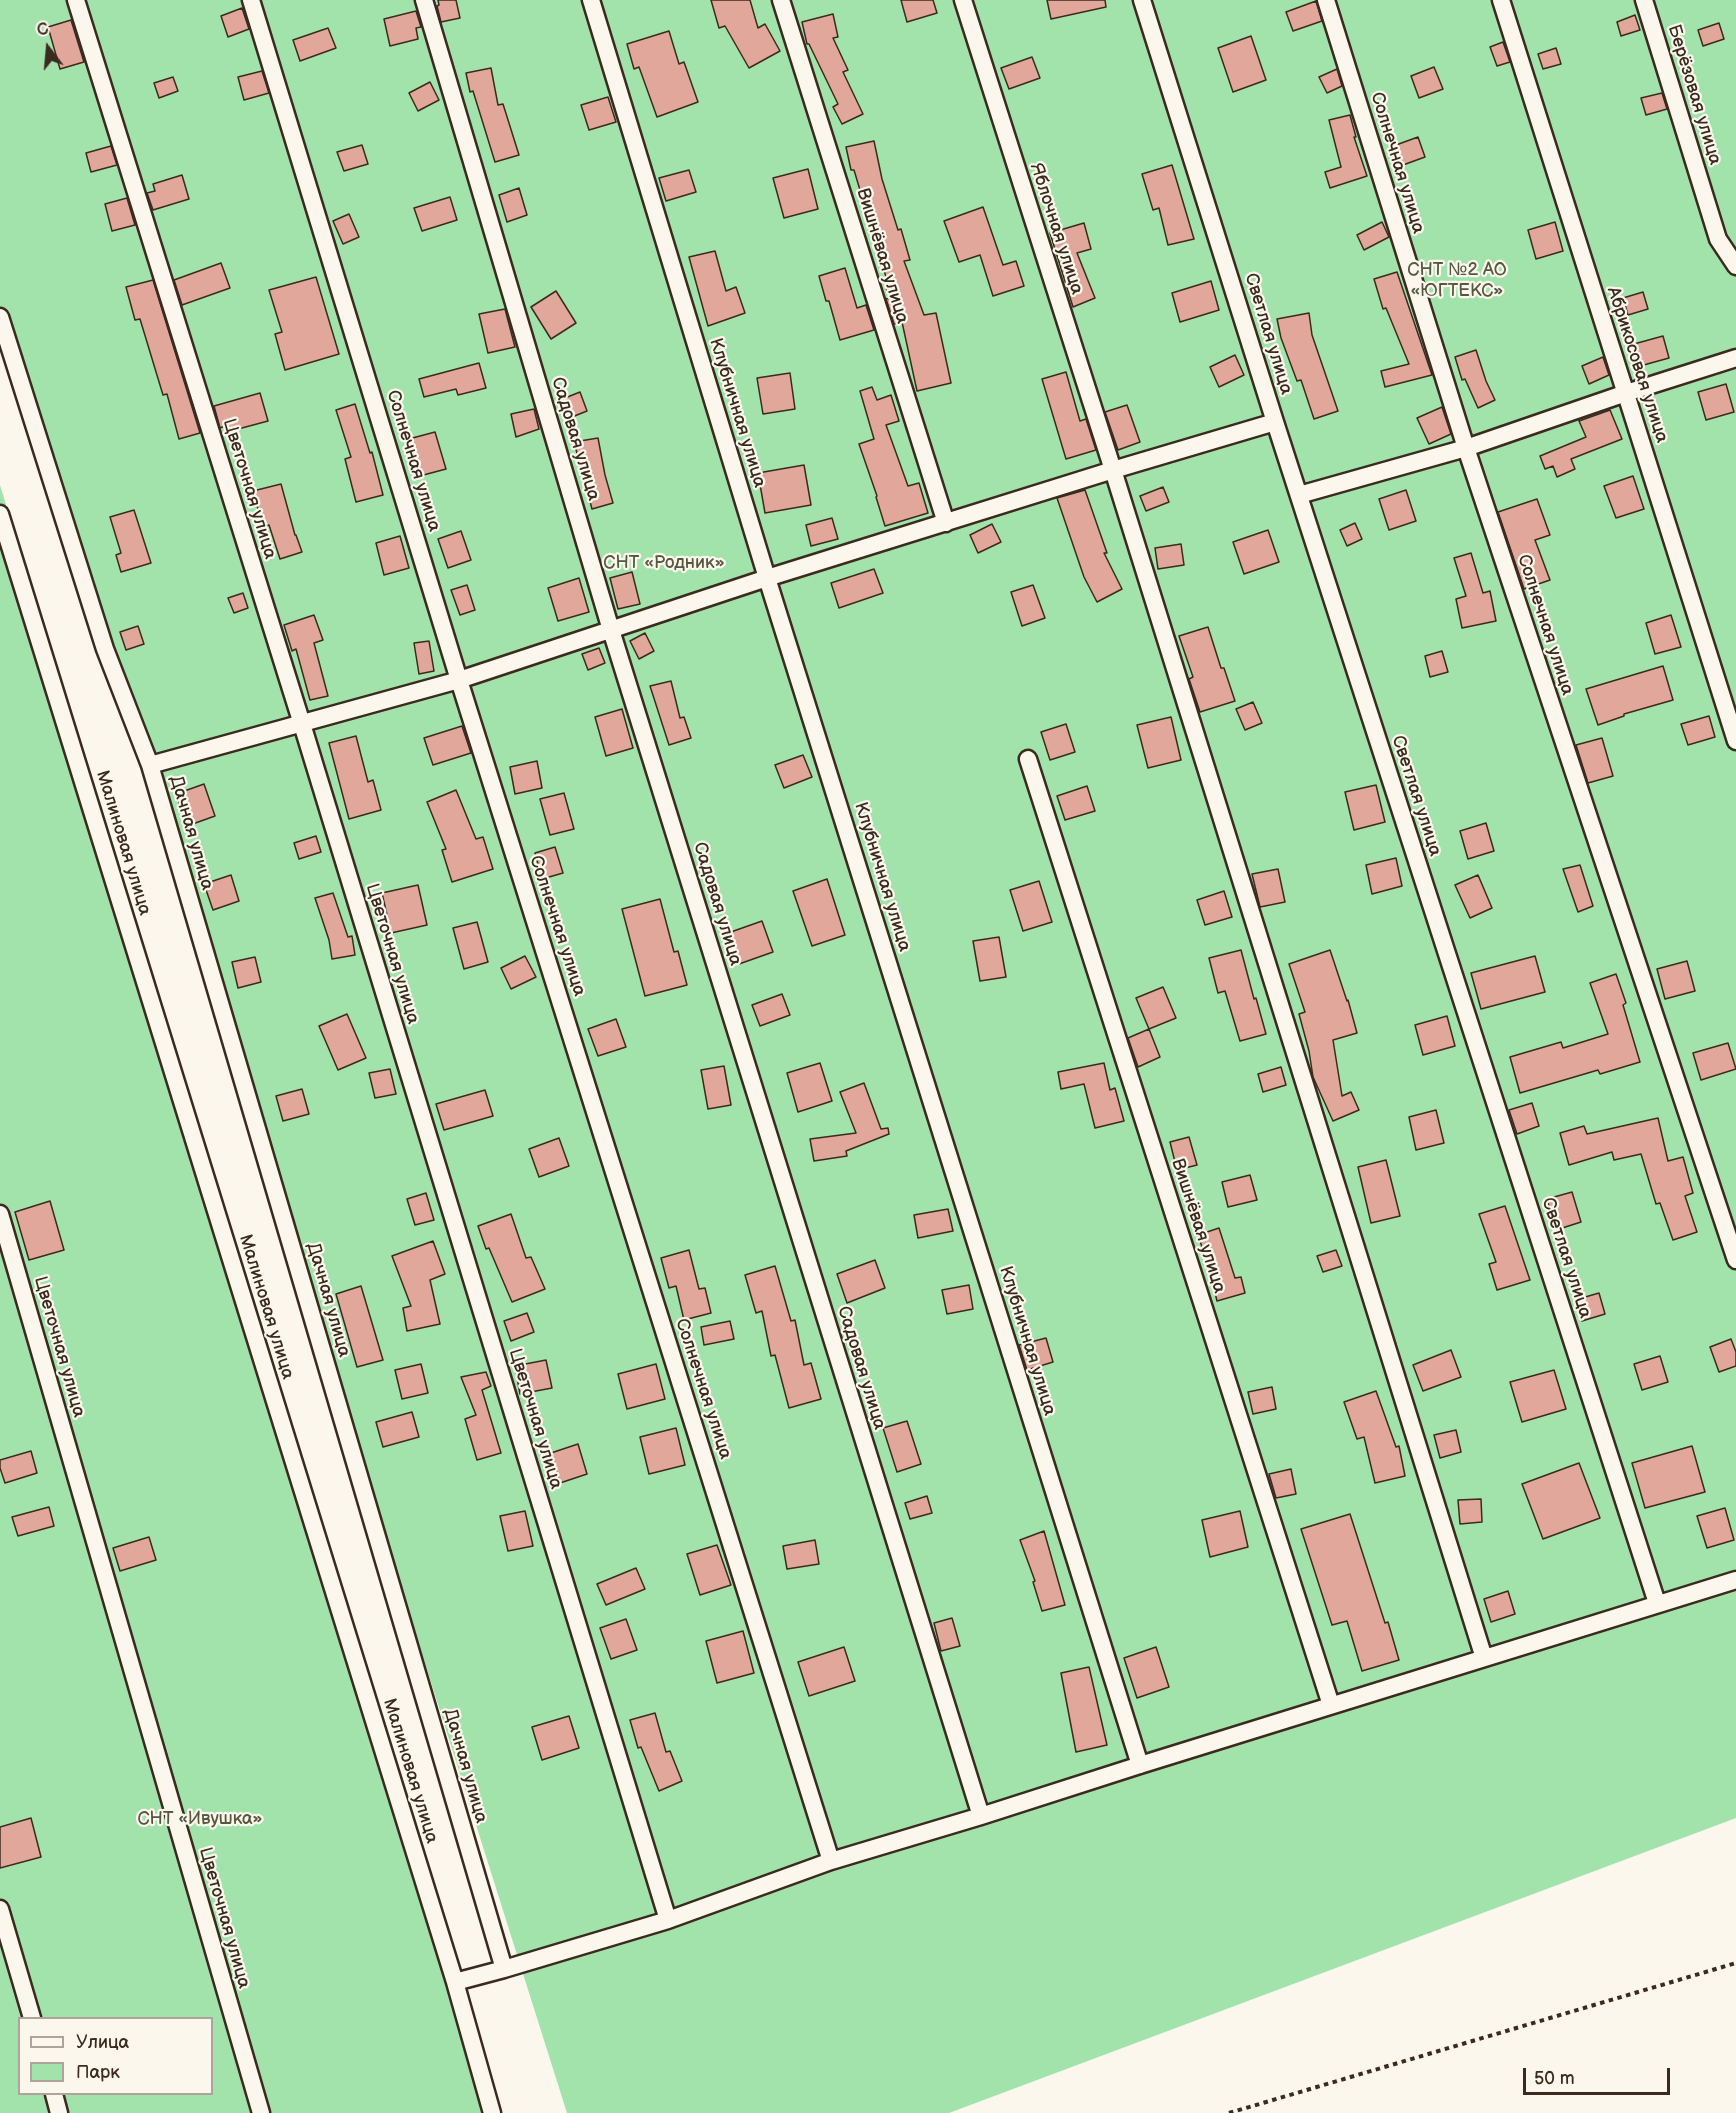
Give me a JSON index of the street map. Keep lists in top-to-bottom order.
{
  "streets": {
    "street": [
      "Берёзовая улица",
      "Солнечная улица",
      "Яблочная улица",
      "Вишнёвая улица",
      "Светлая улица",
      "Абрикосовая улица",
      "Клубничная улица",
      "Садовая улица",
      "Цветочная улица",
      "Дачная улица",
      "Малиновая улица"
    ]
  },
  "parks": ["СНТ №2 АО «ЮГТЕКС»", "СНТ «Родник»", "СНТ «Ивушка»"],
  "legend": ["Улица", "Парк"],
  "scale_bar": "50 m",
  "north": "top"
}
